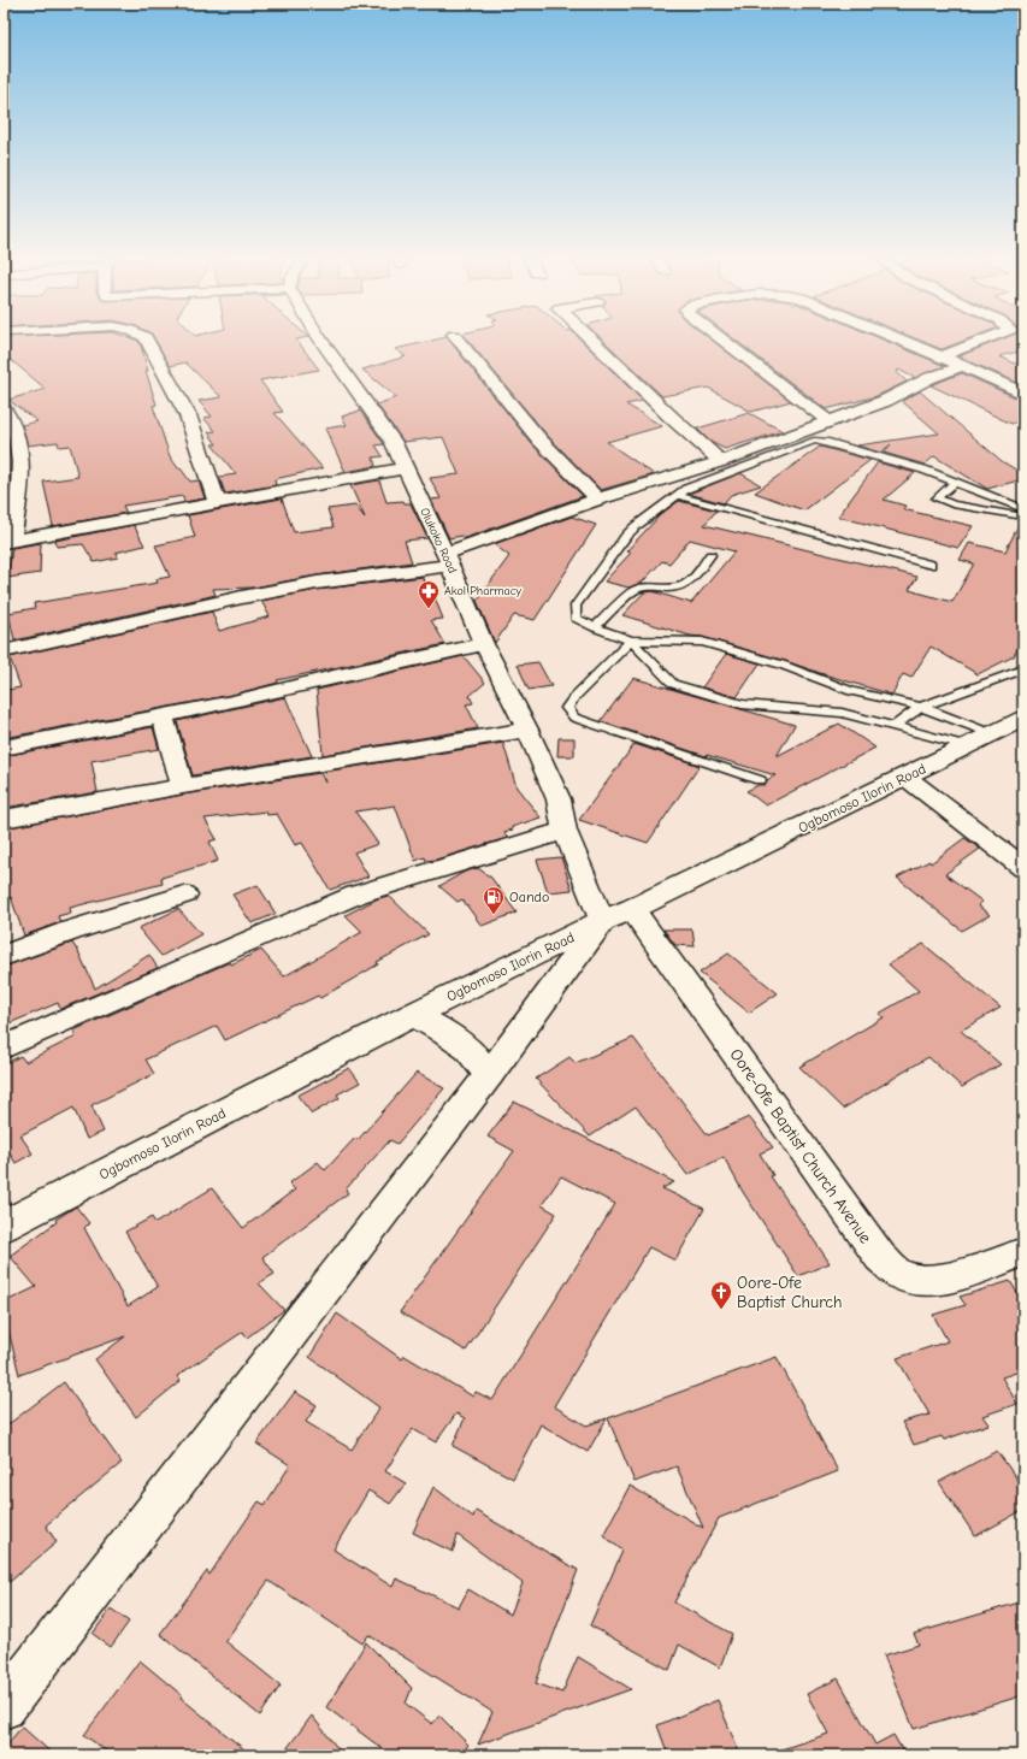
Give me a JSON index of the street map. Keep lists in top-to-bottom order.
{
  "streets": {
    "main road": ["Ogbomoso Ilorin Road"],
    "street": ["Olukoko Road", "Oore-Ofe Baptist Church Avenue"]
  },
  "crossings": [
    ["Olukoko Road", "Ogbomoso Ilorin Road"],
    ["Olukoko Road", "Oore-Ofe Baptist Church Avenue"],
    ["Ogbomoso Ilorin Road", "Oore-Ofe Baptist Church Avenue"]
  ],
  "places": {
    "pharmacy": ["Akol Pharmacy"],
    "fuel station": ["Oando"],
    "church": ["Oore-Ofe Baptist Church"]
  }
}
